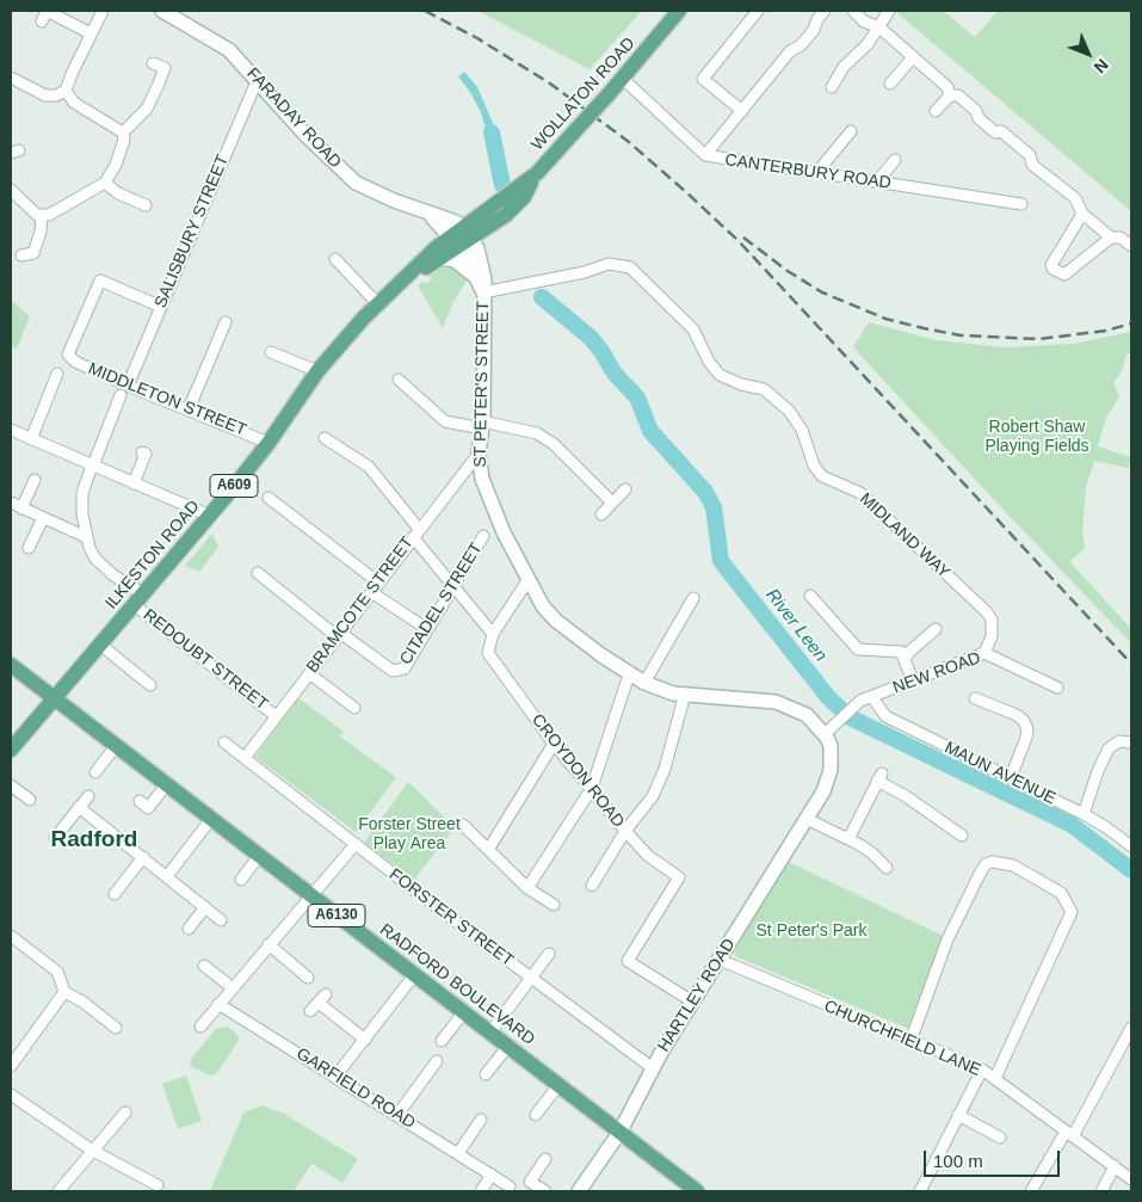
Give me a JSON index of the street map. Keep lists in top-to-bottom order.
{
  "streets": {
    "main road": [
      "WOLLATON ROAD",
      "A609",
      "ILKESTON ROAD",
      "A6130",
      "RADFORD BOULEVARD"
    ],
    "street": [
      "FARADAY ROAD",
      "CANTERBURY ROAD",
      "SALISBURY STREET",
      "ST PETER'S STREET",
      "MIDDLETON STREET",
      "MIDLAND WAY",
      "CITADEL STREET",
      "BRAMCOTE STREET",
      "REDOUBT STREET",
      "NEW ROAD",
      "CROYDON ROAD",
      "MAUN AVENUE",
      "FORSTER STREET",
      "HARTLEY ROAD",
      "CHURCHFIELD LANE",
      "GARFIELD ROAD"
    ]
  },
  "crossings": [
    ["WOLLATON ROAD", "FARADAY ROAD"],
    ["WOLLATON ROAD", "CANTERBURY ROAD"],
    ["WOLLATON ROAD", "ST PETER'S STREET"],
    ["WOLLATON ROAD", "ILKESTON ROAD"],
    ["FARADAY ROAD", "SALISBURY STREET"],
    ["FARADAY ROAD", "ST PETER'S STREET"],
    ["SALISBURY STREET", "MIDDLETON STREET"],
    ["ST PETER'S STREET", "MIDLAND WAY"],
    ["ST PETER'S STREET", "BRAMCOTE STREET"],
    ["ST PETER'S STREET", "NEW ROAD"],
    ["ST PETER'S STREET", "HARTLEY ROAD"],
    ["MIDDLETON STREET", "ILKESTON ROAD"],
    ["MIDLAND WAY", "NEW ROAD"],
    ["ILKESTON ROAD", "REDOUBT STREET"],
    ["ILKESTON ROAD", "A6130"],
    ["ILKESTON ROAD", "RADFORD BOULEVARD"],
    ["CITADEL STREET", "BRAMCOTE STREET"],
    ["BRAMCOTE STREET", "REDOUBT STREET"],
    ["BRAMCOTE STREET", "FORSTER STREET"],
    ["NEW ROAD", "MAUN AVENUE"],
    ["NEW ROAD", "HARTLEY ROAD"],
    ["CROYDON ROAD", "HARTLEY ROAD"],
    ["A6130", "RADFORD BOULEVARD"],
    ["FORSTER STREET", "HARTLEY ROAD"],
    ["RADFORD BOULEVARD", "HARTLEY ROAD"],
    ["HARTLEY ROAD", "CHURCHFIELD LANE"]
  ],
  "districts": ["Radford"],
  "water": ["River Leen"],
  "parks": ["Robert Shaw Playing Fields", "Forster Street Play Area", "St Peter's Park"],
  "scale_bar": "100 m",
  "north": "bottom right"
}
